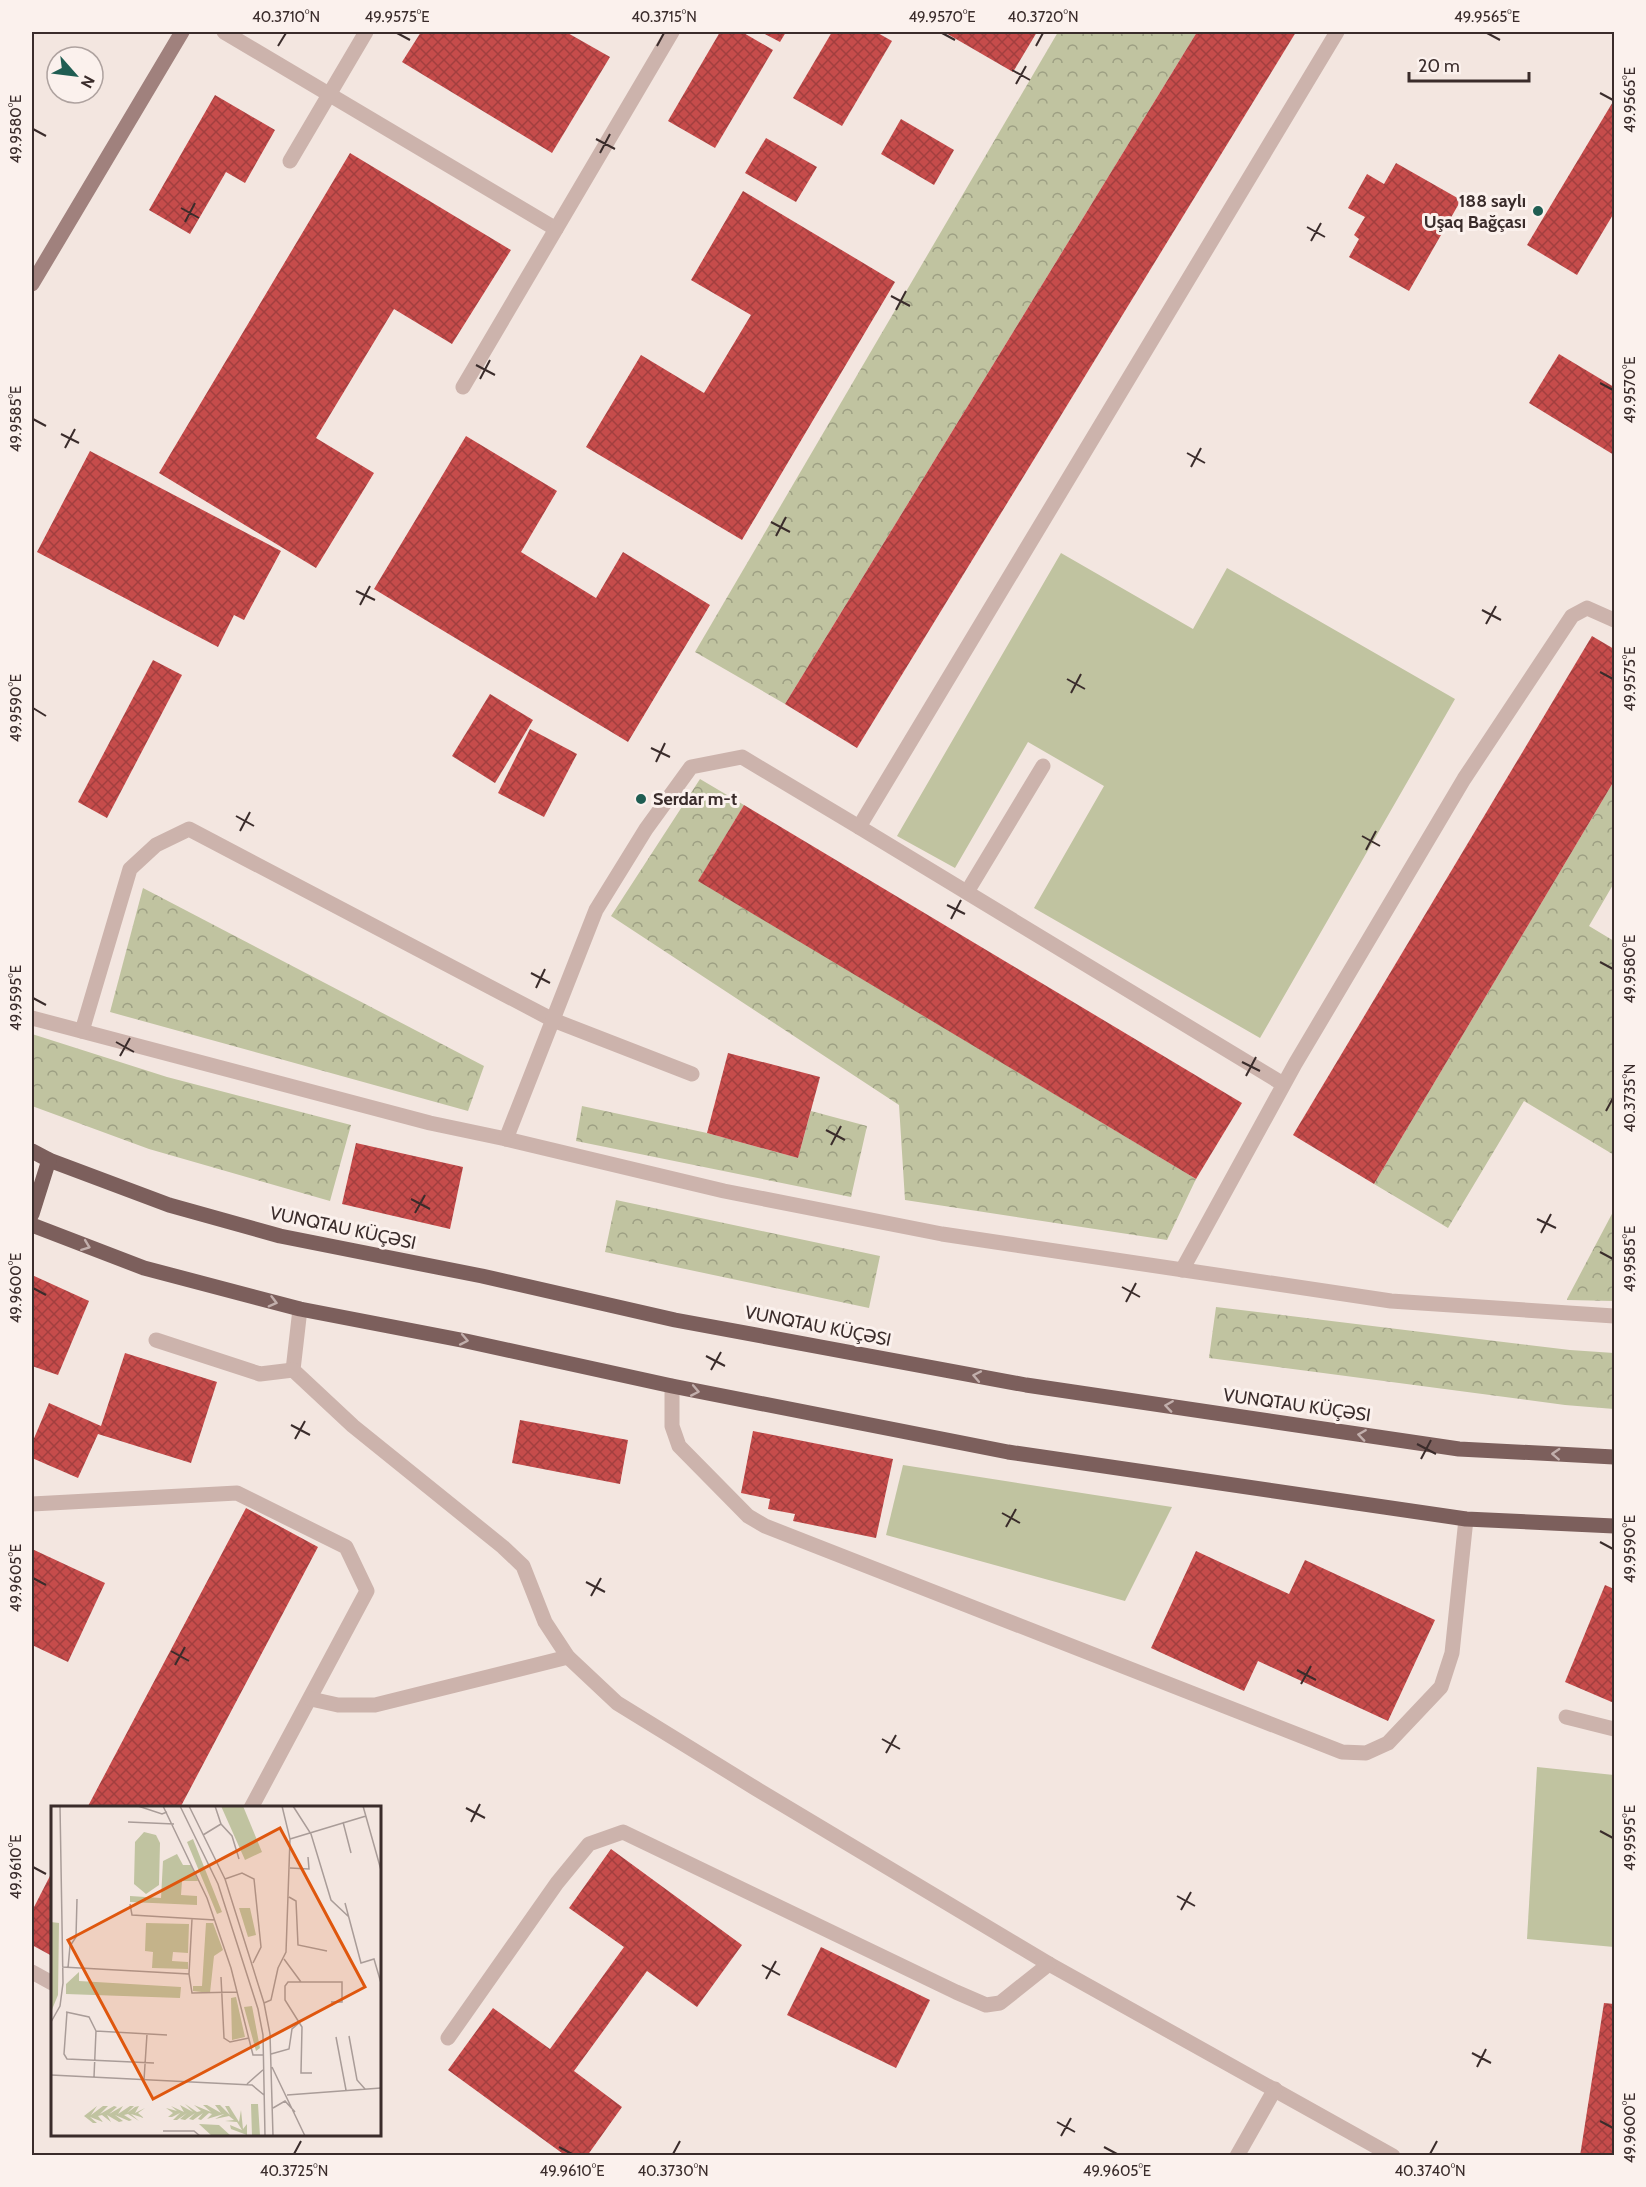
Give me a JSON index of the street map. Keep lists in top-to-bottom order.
{
  "streets": {
    "main road": ["VUNQTAU KÜÇƏSI"]
  },
  "places": ["188 saylı Uşaq Bağçası", "Serdar m-t"],
  "scale_bar": "20 m",
  "north": "bottom right",
  "coordinates": [
    "40.3710°N",
    "49.9575°E",
    "40.3715°N",
    "49.9570°E",
    "40.3720°N",
    "49.9565°E",
    "49.9580°E",
    "49.9585°E",
    "49.9590°E",
    "49.9595°E",
    "40.3735°N",
    "49.9600°E",
    "49.9605°E",
    "49.9610°E",
    "40.3725°N",
    "40.3730°N",
    "40.3740°N"
  ]
}
